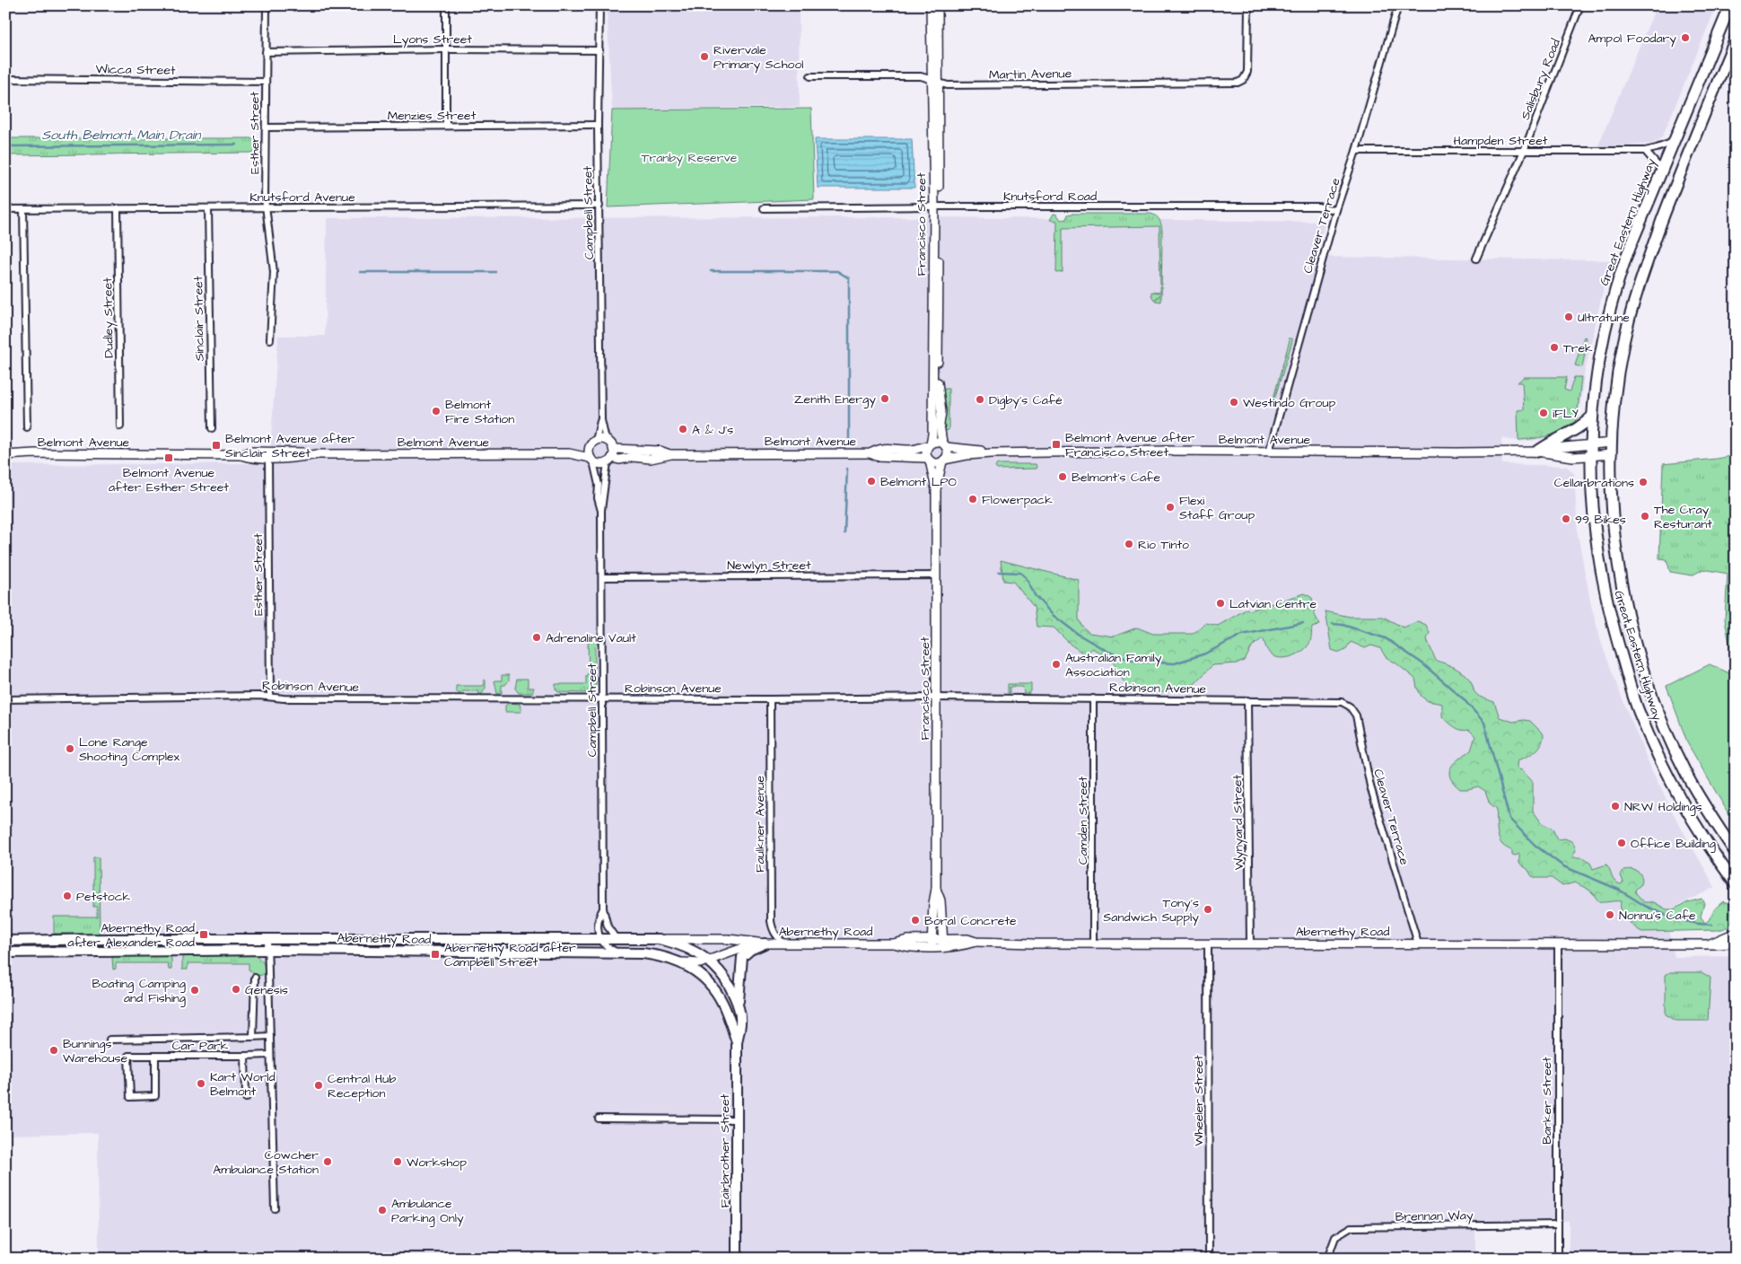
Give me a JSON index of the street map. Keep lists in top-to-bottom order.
{
  "streets": {
    "highway": ["Great Eastern Highway"],
    "main road": ["Abernethy Road", "Fairbrother Street"],
    "street": [
      "Lyons Street",
      "Wicca Street",
      "Martin Avenue",
      "Salisbury Road",
      "Menzies Street",
      "Esther Street",
      "Hampden Street",
      "Knutsford Road",
      "Knutsford Avenue",
      "Campbell Street",
      "Francisco Street",
      "Cleaver Terrace",
      "Dudley Street",
      "Sinclair Street",
      "Belmont Avenue",
      "Newlyn Street",
      "Robinson Avenue",
      "Camden Street",
      "Wynyard Street",
      "Faulkner Avenue",
      "Car Park",
      "Wheeler Street",
      "Barker Street",
      "Brennan Way"
    ]
  },
  "crossings": [
    ["Lyons Street", "Esther Street"],
    ["Lyons Street", "Campbell Street"],
    ["Wicca Street", "Esther Street"],
    ["Martin Avenue", "Francisco Street"],
    ["Salisbury Road", "Hampden Street"],
    ["Menzies Street", "Esther Street"],
    ["Menzies Street", "Campbell Street"],
    ["Esther Street", "Knutsford Avenue"],
    ["Esther Street", "Belmont Avenue"],
    ["Esther Street", "Robinson Avenue"],
    ["Hampden Street", "Great Eastern Highway"],
    ["Hampden Street", "Cleaver Terrace"],
    ["Knutsford Road", "Francisco Street"],
    ["Knutsford Road", "Cleaver Terrace"],
    ["Knutsford Avenue", "Campbell Street"],
    ["Knutsford Avenue", "Dudley Street"],
    ["Knutsford Avenue", "Sinclair Street"],
    ["Campbell Street", "Belmont Avenue"],
    ["Campbell Street", "Newlyn Street"],
    ["Campbell Street", "Robinson Avenue"],
    ["Campbell Street", "Abernethy Road"],
    ["Great Eastern Highway", "Belmont Avenue"],
    ["Francisco Street", "Belmont Avenue"],
    ["Francisco Street", "Newlyn Street"],
    ["Francisco Street", "Robinson Avenue"],
    ["Francisco Street", "Abernethy Road"],
    ["Cleaver Terrace", "Belmont Avenue"],
    ["Cleaver Terrace", "Robinson Avenue"],
    ["Cleaver Terrace", "Abernethy Road"],
    ["Robinson Avenue", "Camden Street"],
    ["Robinson Avenue", "Wynyard Street"],
    ["Robinson Avenue", "Faulkner Avenue"],
    ["Camden Street", "Abernethy Road"],
    ["Wynyard Street", "Abernethy Road"],
    ["Faulkner Avenue", "Abernethy Road"],
    ["Abernethy Road", "Wheeler Street"],
    ["Abernethy Road", "Barker Street"],
    ["Abernethy Road", "Fairbrother Street"],
    ["Barker Street", "Brennan Way"]
  ],
  "water": ["South Belmont Main Drain"],
  "parks": ["Tranby Reserve"],
  "places": {
    "other": [
      "Ampol Foodary",
      "Rivervale Primary School",
      "Ultratune",
      "Trek",
      "Zenith Energy",
      "Digby's Café",
      "Westindo Group",
      "Belmont Fire Station",
      "iFLY",
      "A & J's",
      "Belmont's Cafe",
      "Belmont LPO",
      "Cellarbrations",
      "Flowerpack",
      "Flexi Staff Group",
      "The Cray Resturant",
      "99 Bikes",
      "Rio Tinto",
      "Latvian Centre",
      "Adrenaline Vault",
      "Australian Family Association",
      "Lone Range Shooting Complex",
      "NRW Holdings",
      "Office Building",
      "Petstock",
      "Tony's Sandwich Supply",
      "Nonnu's Cafe",
      "Boral Concrete",
      "Genesis",
      "Boating Camping and Fishing",
      "Bunnings Warehouse",
      "Kart World Belmont",
      "Central Hub Reception",
      "Cowcher Ambulance Station",
      "Workshop",
      "Ambulance Parking Only"
    ],
    "transit": [
      "Belmont Avenue after Francisco Street",
      "Belmont Avenue after Sinclair Street",
      "Belmont Avenue after Esther Street",
      "Abernethy Road after Alexander Road",
      "Abernethy Road after Campbell Street"
    ]
  }
}
